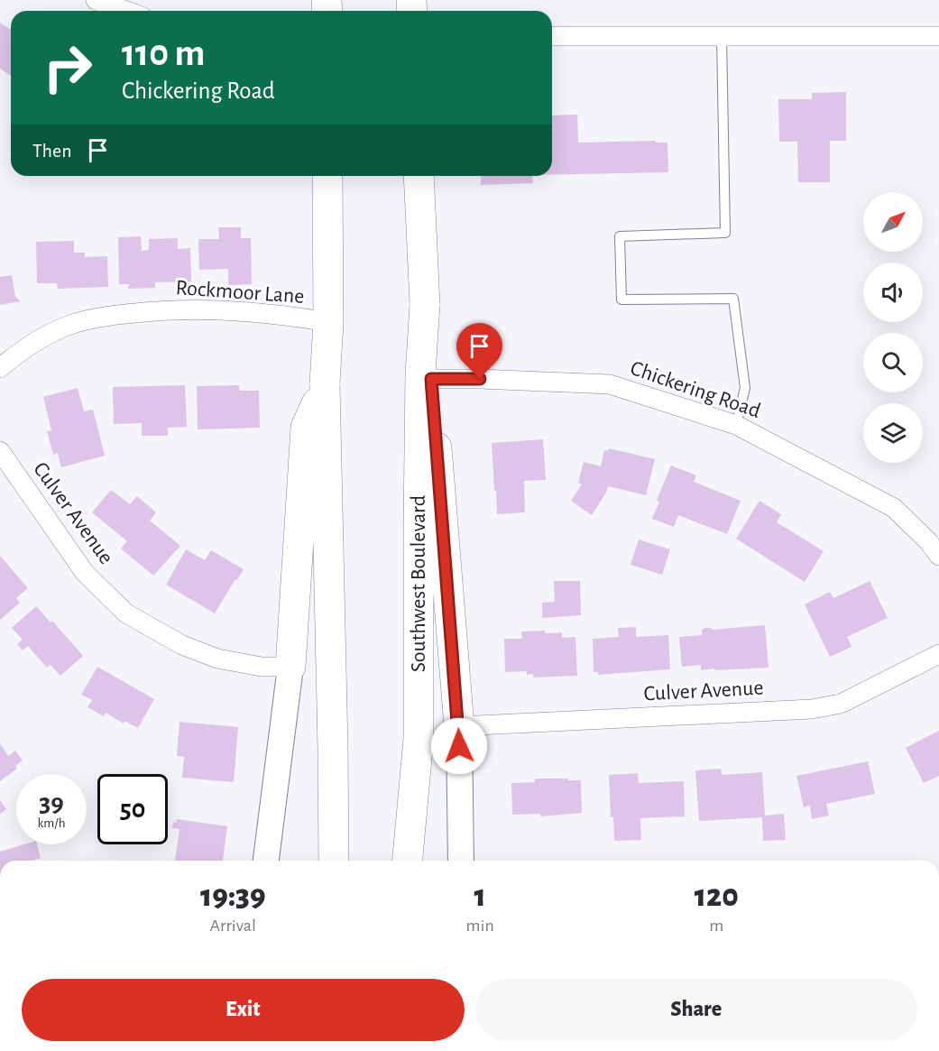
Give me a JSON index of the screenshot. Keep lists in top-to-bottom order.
{
  "streets": {
    "main road": ["Southwest Boulevard"],
    "street": ["Rockmoor Lane", "Chickering Road", "Culver Avenue"]
  },
  "north": "top right",
  "page": {
    "turn": ["110 m", "Chickering Road"],
    "then": "Then",
    "speed": "39 km/h",
    "limit": "50",
    "eta": [
      "19:39",
      "Arrival",
      "1",
      "min",
      "120",
      "m"
    ],
    "buttons": ["Exit", "Share"]
  }
}
